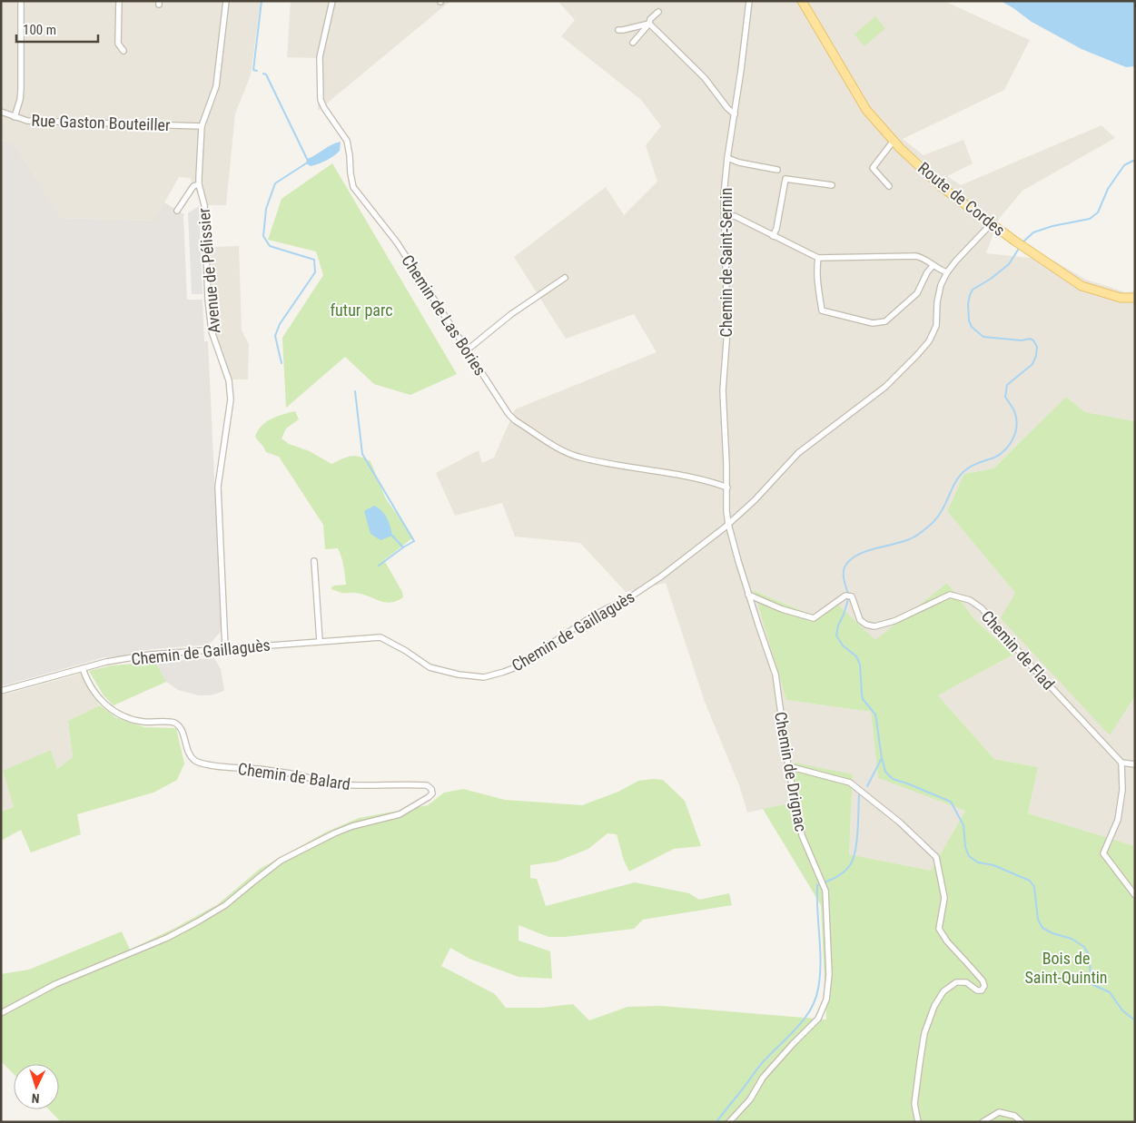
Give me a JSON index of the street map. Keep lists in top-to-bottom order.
{
  "streets": {
    "main road": ["Route de Cordes"],
    "street": [
      "Rue Gaston Bouteiller",
      "Chemin de Saint-Sernin",
      "Avenue de Pélissier",
      "Chemin de Las Bories",
      "Chemin de Gaillaguès",
      "Chemin de Flad",
      "Chemin de Drignac",
      "Chemin de Balard"
    ]
  },
  "crossings": [
    ["Rue Gaston Bouteiller", "Avenue de Pélissier"],
    ["Route de Cordes", "Chemin de Gaillaguès"],
    ["Chemin de Saint-Sernin", "Chemin de Las Bories"],
    ["Chemin de Saint-Sernin", "Chemin de Gaillaguès"],
    ["Chemin de Saint-Sernin", "Chemin de Drignac"],
    ["Avenue de Pélissier", "Chemin de Gaillaguès"],
    ["Chemin de Gaillaguès", "Chemin de Drignac"],
    ["Chemin de Gaillaguès", "Chemin de Balard"],
    ["Chemin de Flad", "Chemin de Drignac"]
  ],
  "parks": ["futur parc", "Bois de Saint-Quintin"],
  "scale_bar": "100 m",
  "north": "bottom"
}
